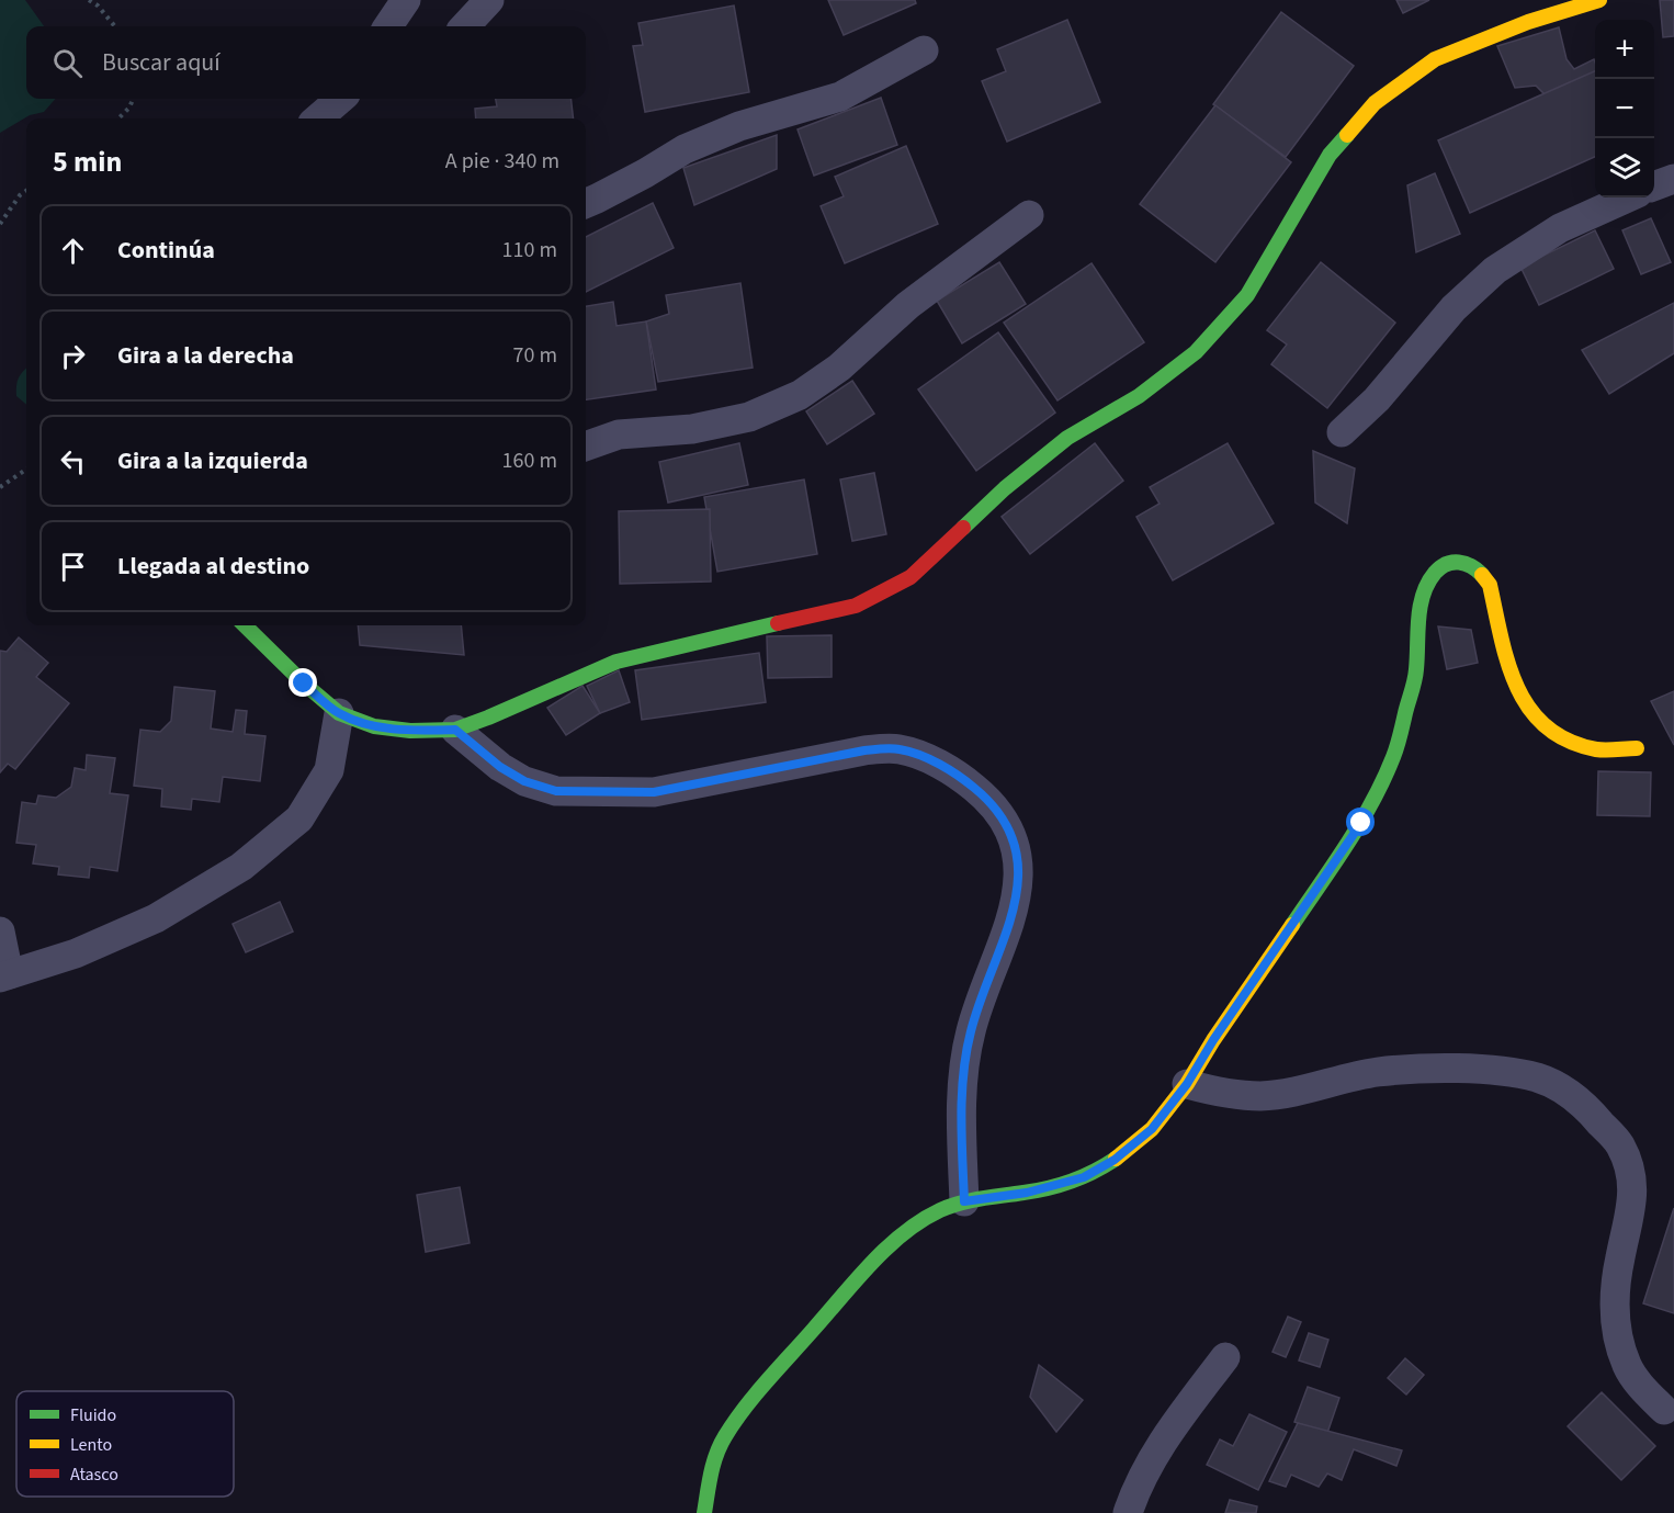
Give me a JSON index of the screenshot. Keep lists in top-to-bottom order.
{
  "legend": ["Fluido", "Lento", "Atasco"],
  "page": {
    "map_buttons": ["+", "−"],
    "search": "Buscar aquí",
    "heading": ["5 min", "A pie · 340 m"],
    "list": [
      ["Continúa", "110 m"],
      ["Gira a la derecha", "70 m"],
      ["Gira a la izquierda", "160 m"],
      "Llegada al destino"
    ]
  }
}
